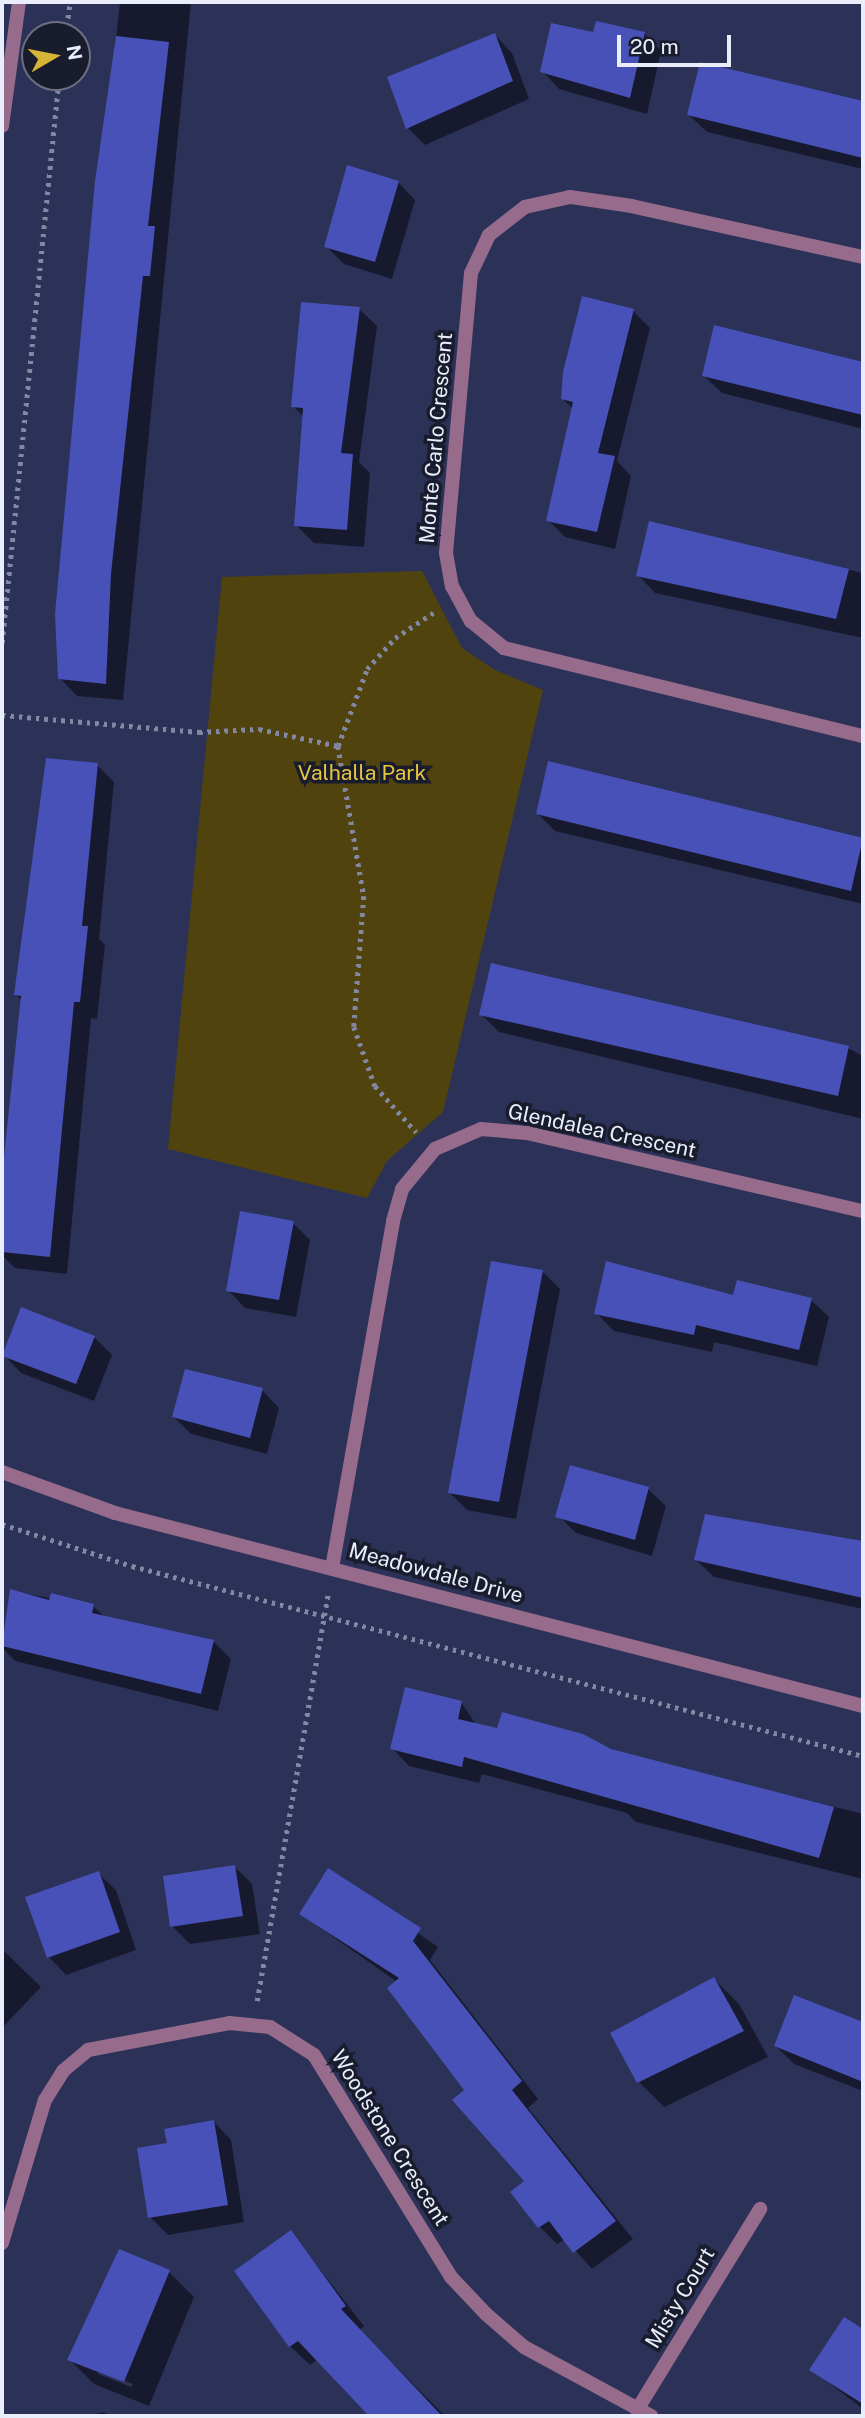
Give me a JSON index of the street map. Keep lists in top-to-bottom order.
{
  "streets": {
    "street": [
      "Monte Carlo Crescent",
      "Glendalea Crescent",
      "Meadowdale Drive",
      "Woodstone Crescent",
      "Misty Court"
    ]
  },
  "crossings": [
    ["Glendalea Crescent", "Meadowdale Drive"],
    ["Woodstone Crescent", "Misty Court"]
  ],
  "parks": ["Valhalla Park"],
  "scale_bar": "20 m",
  "north": "right"
}
